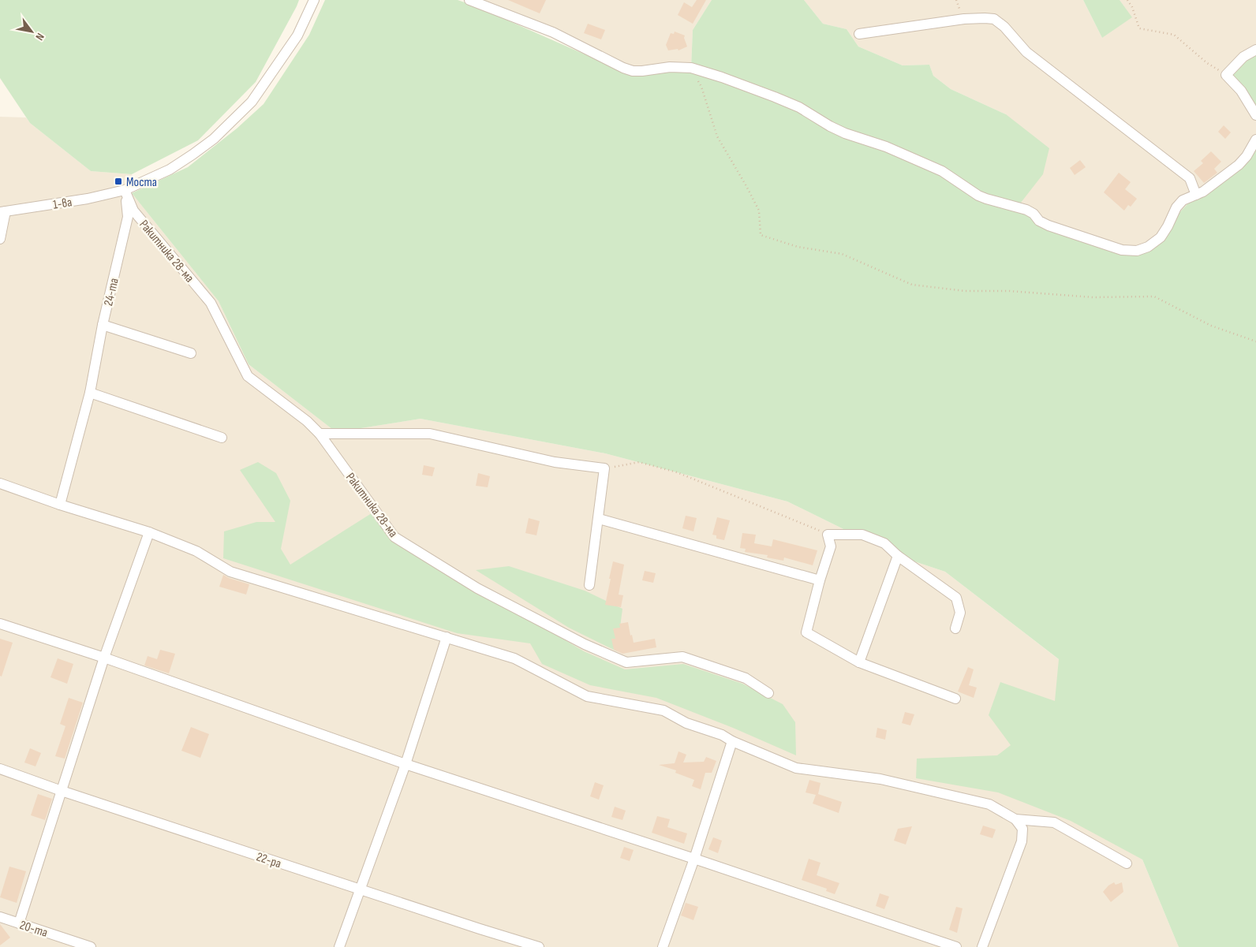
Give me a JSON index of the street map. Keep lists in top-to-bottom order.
{
  "streets": {
    "street": [
      "1-ва",
      "Ракитника 28-ма",
      "24-та",
      "22-ра",
      "20-та"
    ]
  },
  "crossings": [
    ["1-ва", "Ракитника 28-ма"],
    ["1-ва", "24-та"],
    ["Ракитника 28-ма", "24-та"]
  ],
  "places": {
    "transit": ["Моста"]
  },
  "north": "bottom right"
}
